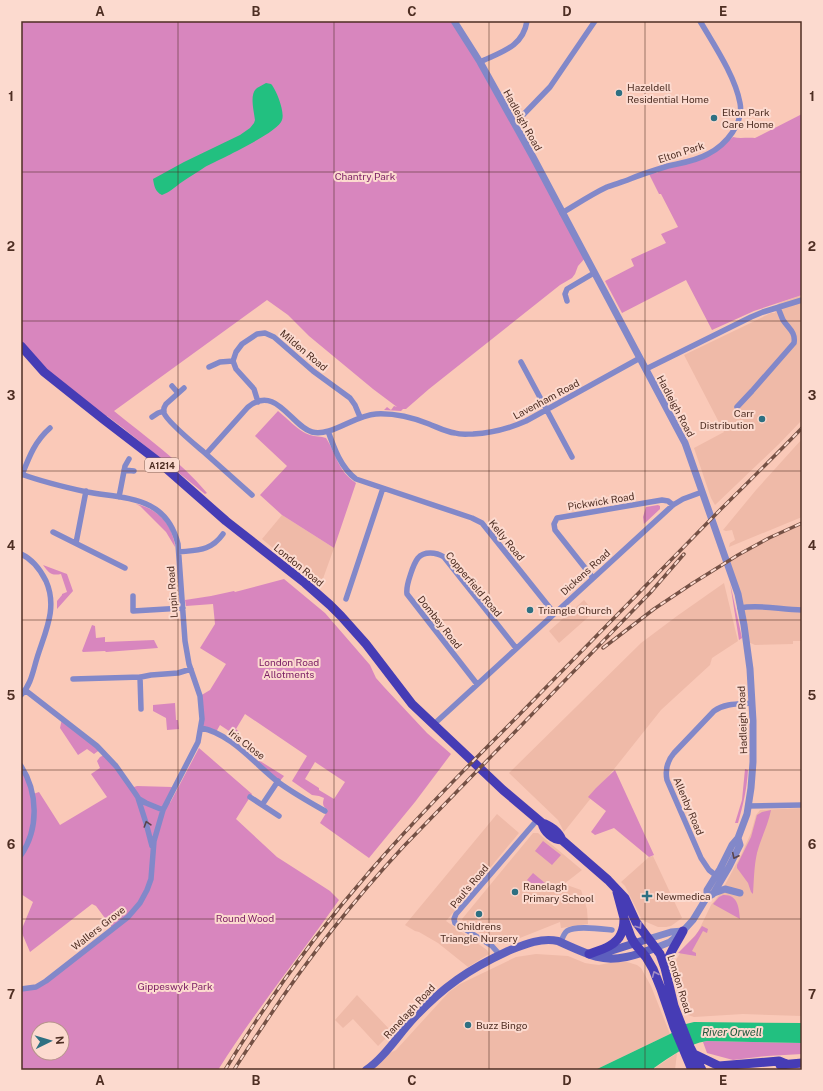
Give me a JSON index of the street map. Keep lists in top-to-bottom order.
{
  "streets": {
    "main road": [
      "Hadleigh Road",
      "A1214",
      "London Road",
      "Ranelagh Road"
    ],
    "street": [
      "Elton Park",
      "Milden Road",
      "Lavenham Road",
      "Pickwick Road",
      "Kelly Road",
      "Dickens Road",
      "Copperfield Road",
      "Lupin Road",
      "Dombey Road",
      "Iris Close",
      "Allenby Road",
      "Paul's Road",
      "Wallers Grove"
    ]
  },
  "crossings": [
    ["Hadleigh Road", "Elton Park"],
    ["Hadleigh Road", "Lavenham Road"],
    ["Hadleigh Road", "London Road"],
    ["Hadleigh Road", "Dickens Road"],
    ["Hadleigh Road", "Allenby Road"],
    ["Hadleigh Road", "Ranelagh Road"],
    ["Milden Road", "Lavenham Road"],
    ["Lavenham Road", "Kelly Road"],
    ["Pickwick Road", "Dickens Road"],
    ["Kelly Road", "Dickens Road"],
    ["London Road", "Dickens Road"],
    ["London Road", "Paul's Road"],
    ["London Road", "Ranelagh Road"],
    ["Dickens Road", "Copperfield Road"],
    ["Dickens Road", "Dombey Road"],
    ["Copperfield Road", "Dombey Road"],
    ["Lupin Road", "Iris Close"],
    ["Lupin Road", "Wallers Grove"],
    ["Paul's Road", "Ranelagh Road"]
  ],
  "water": ["River Orwell"],
  "parks": [
    "Chantry Park",
    "London Road Allotments",
    "Round Wood",
    "Gippeswyk Park"
  ],
  "places": {
    "other": [
      "Hazeldell Residential Home",
      "Elton Park Care Home",
      "Carr Distribution",
      "Triangle Church",
      "Ranelagh Primary School",
      "Childrens Triangle Nursery",
      "Buzz Bingo"
    ],
    "health": ["Newmedica"]
  },
  "north": "right",
  "grid": {
    "columns": [
      "A",
      "B",
      "C",
      "D",
      "E"
    ],
    "rows": [
      "1",
      "2",
      "3",
      "4",
      "5",
      "6",
      "7"
    ]
  }
}
